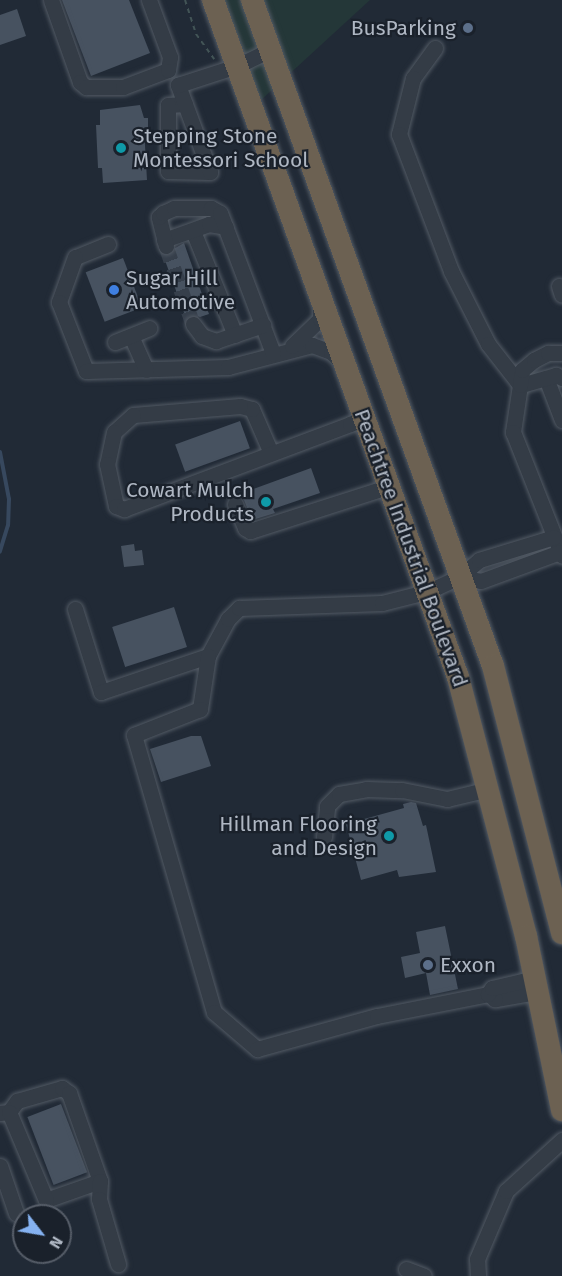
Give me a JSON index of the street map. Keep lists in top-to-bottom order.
{
  "streets": {
    "highway": ["Peachtree Industrial Boulevard"]
  },
  "places": [
    "BusParking",
    "Stepping Stone Montessori School",
    "Sugar Hill Automotive",
    "Cowart Mulch Products",
    "Hillman Flooring and Design",
    "Exxon"
  ],
  "north": "bottom right"
}
